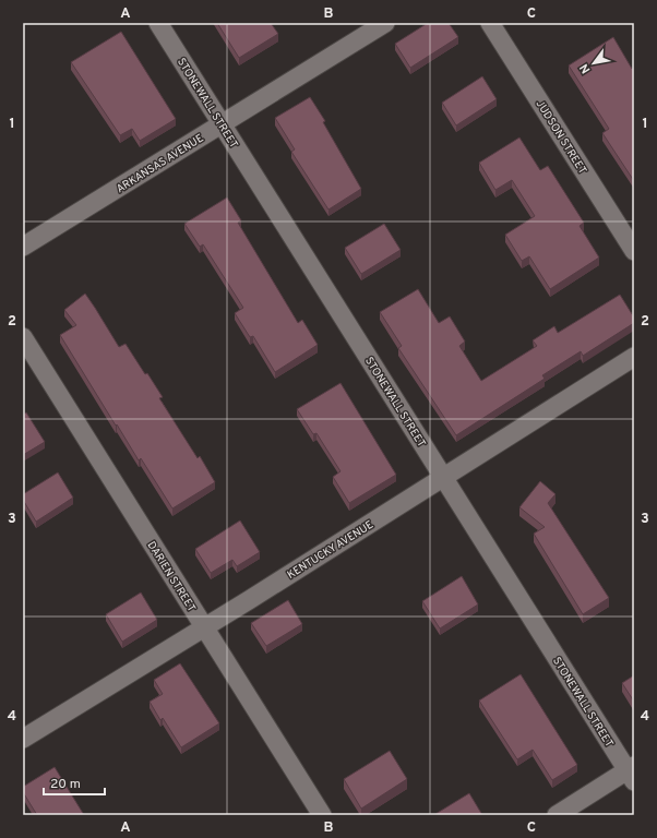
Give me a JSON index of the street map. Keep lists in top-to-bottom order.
{
  "streets": {
    "street": [
      "STONEWALL STREET",
      "JUDSON STREET",
      "ARKANSAS AVENUE",
      "KENTUCKY AVENUE",
      "DARIEN STREET"
    ]
  },
  "crossings": [
    ["STONEWALL STREET", "ARKANSAS AVENUE"],
    ["STONEWALL STREET", "KENTUCKY AVENUE"],
    ["KENTUCKY AVENUE", "DARIEN STREET"]
  ],
  "scale_bar": "20 m",
  "north": "bottom left",
  "grid": {
    "columns": ["A", "B", "C"],
    "rows": [
      "1",
      "2",
      "3",
      "4"
    ]
  }
}
